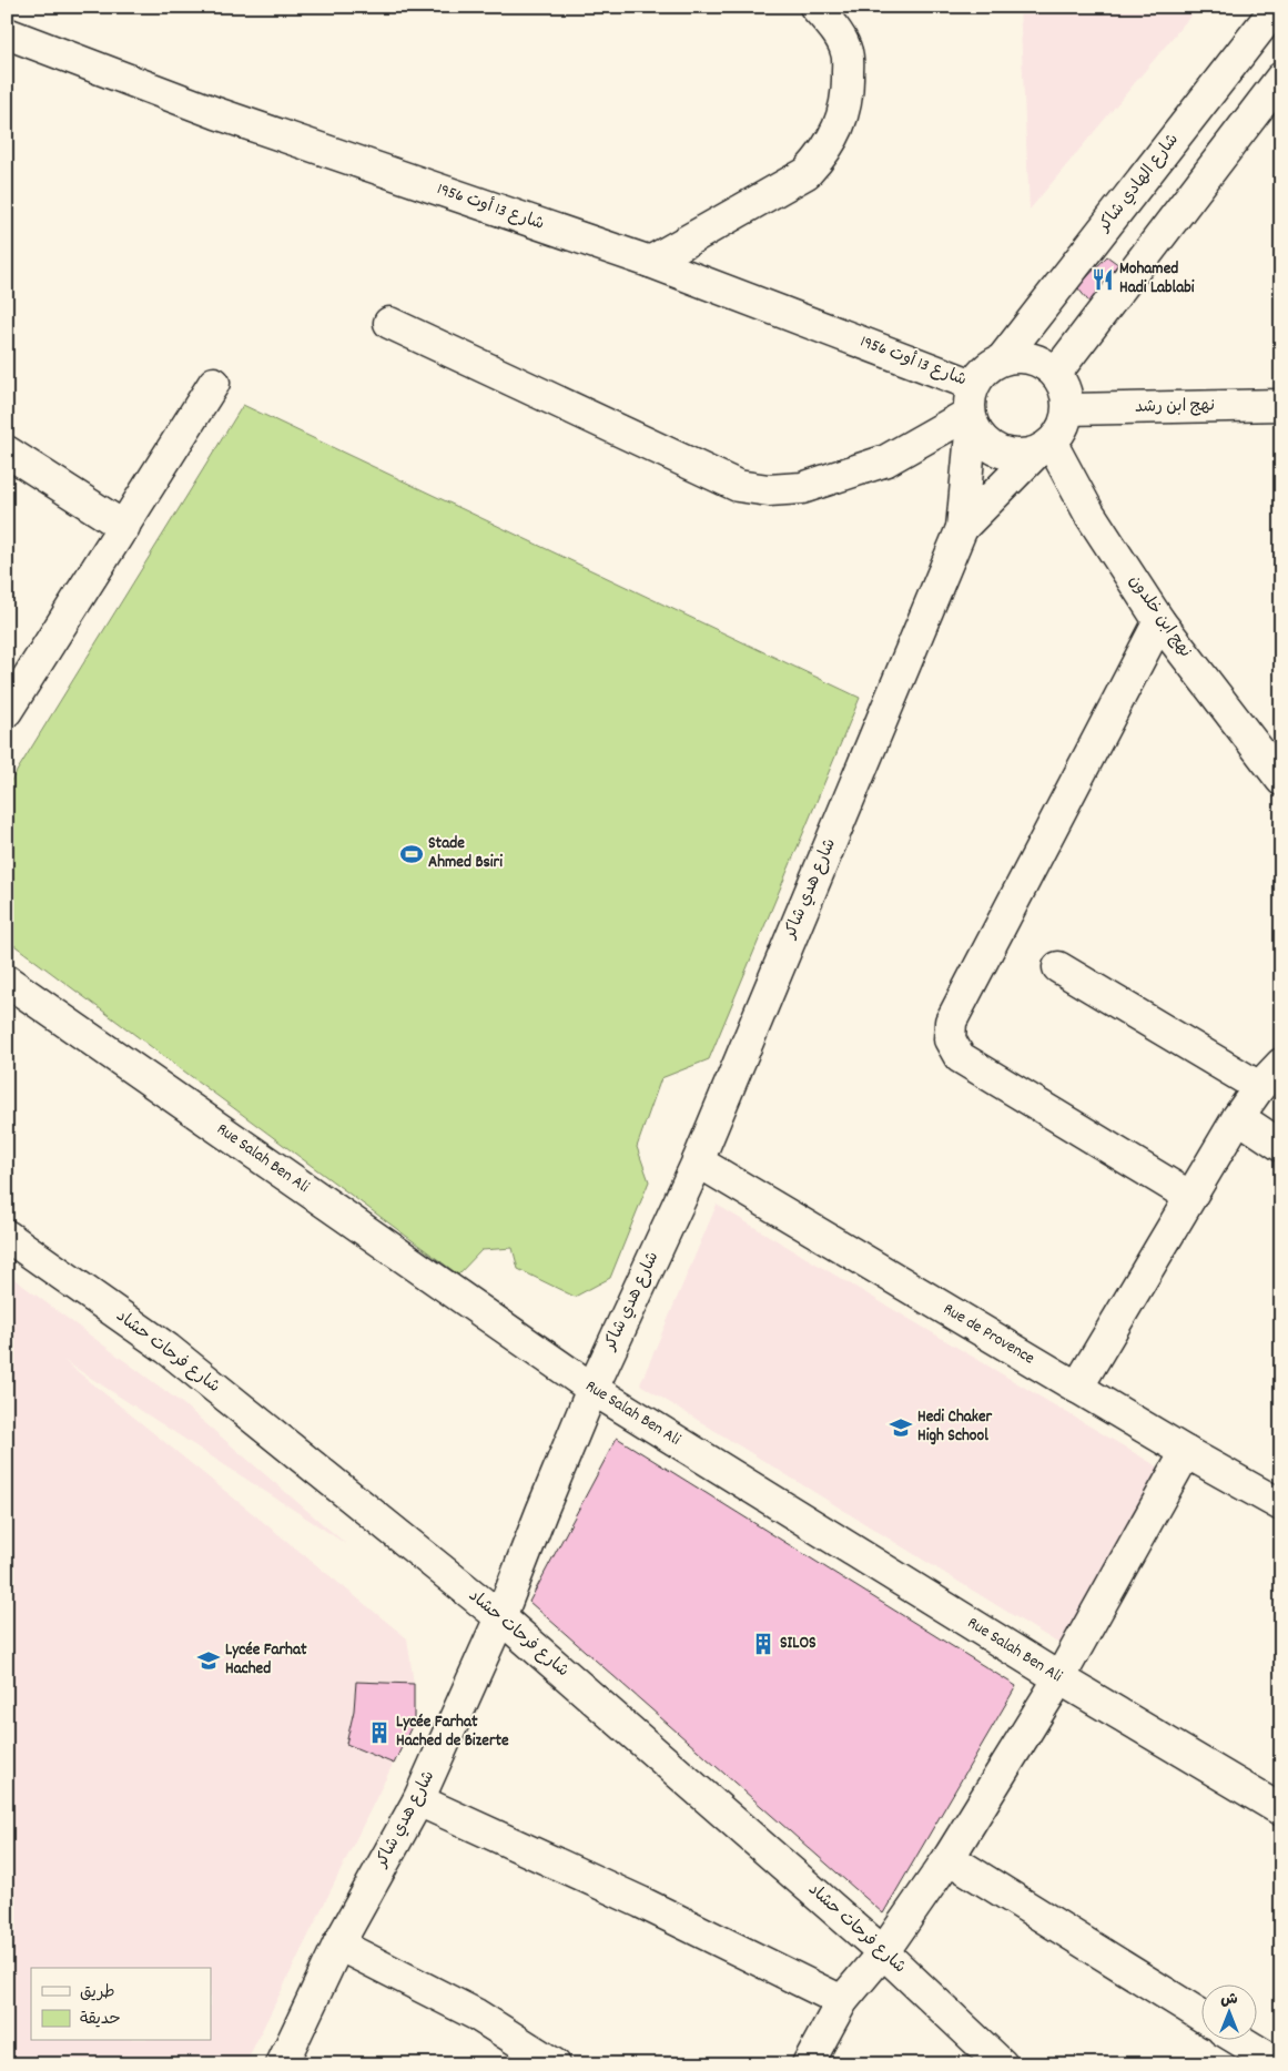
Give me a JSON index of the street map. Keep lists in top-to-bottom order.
{
  "streets": {
    "street": [
      "شارع الهادي شاكر",
      "شارع 13 أوت 1956",
      "نهج ابن رشد",
      "نهج ابن خلدون",
      "شارع هدي شاكر",
      "Rue Salah Ben Ali",
      "Rue de Provence",
      "شارع فرحات حشاد"
    ]
  },
  "crossings": [
    ["شارع الهادي شاكر", "شارع 13 أوت 1956"],
    ["شارع الهادي شاكر", "نهج ابن رشد"],
    ["شارع الهادي شاكر", "نهج ابن خلدون"],
    ["شارع 13 أوت 1956", "نهج ابن رشد"],
    ["شارع 13 أوت 1956", "نهج ابن خلدون"],
    ["نهج ابن رشد", "نهج ابن خلدون"],
    ["شارع هدي شاكر", "Rue Salah Ben Ali"],
    ["شارع هدي شاكر", "Rue de Provence"],
    ["شارع هدي شاكر", "شارع فرحات حشاد"]
  ],
  "places": {
    "restaurant": ["Mohamed Hadi Lablabi"],
    "sports": ["Stade Ahmed Bsiri"],
    "school or university": ["Hedi Chaker High School", "Lycée Farhat Hached"],
    "building": ["SILOS", "Lycée Farhat Hached de Bizerte"]
  },
  "legend": ["طريق", "حديقة"],
  "north": "top"
}
